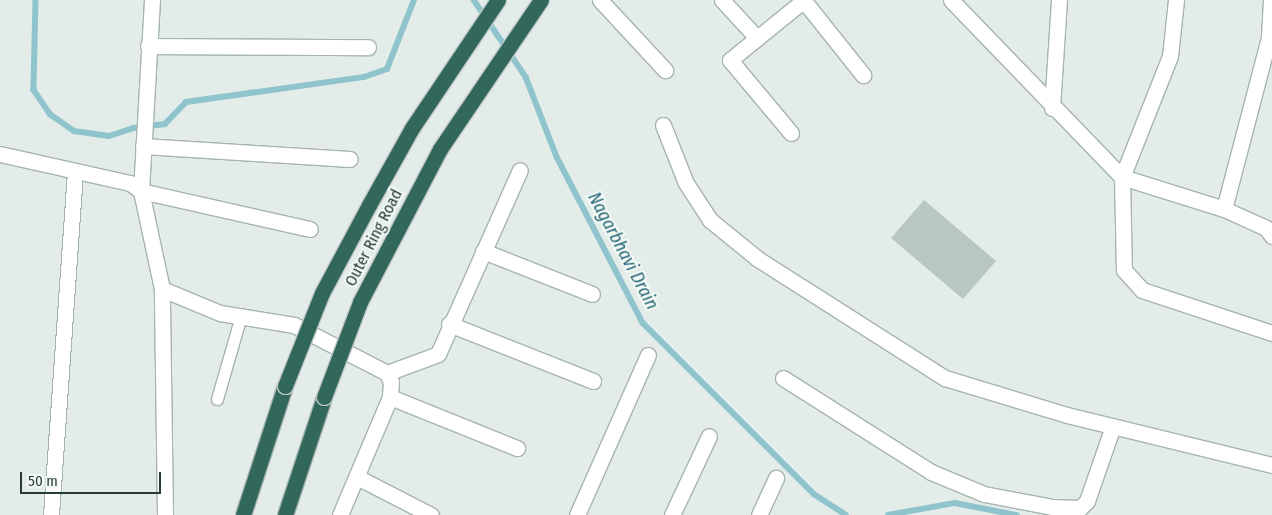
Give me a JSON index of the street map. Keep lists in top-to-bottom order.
{
  "streets": {
    "highway": ["Outer Ring Road"]
  },
  "water": ["Nagarbhavi Drain"],
  "scale_bar": "50 m"
}
